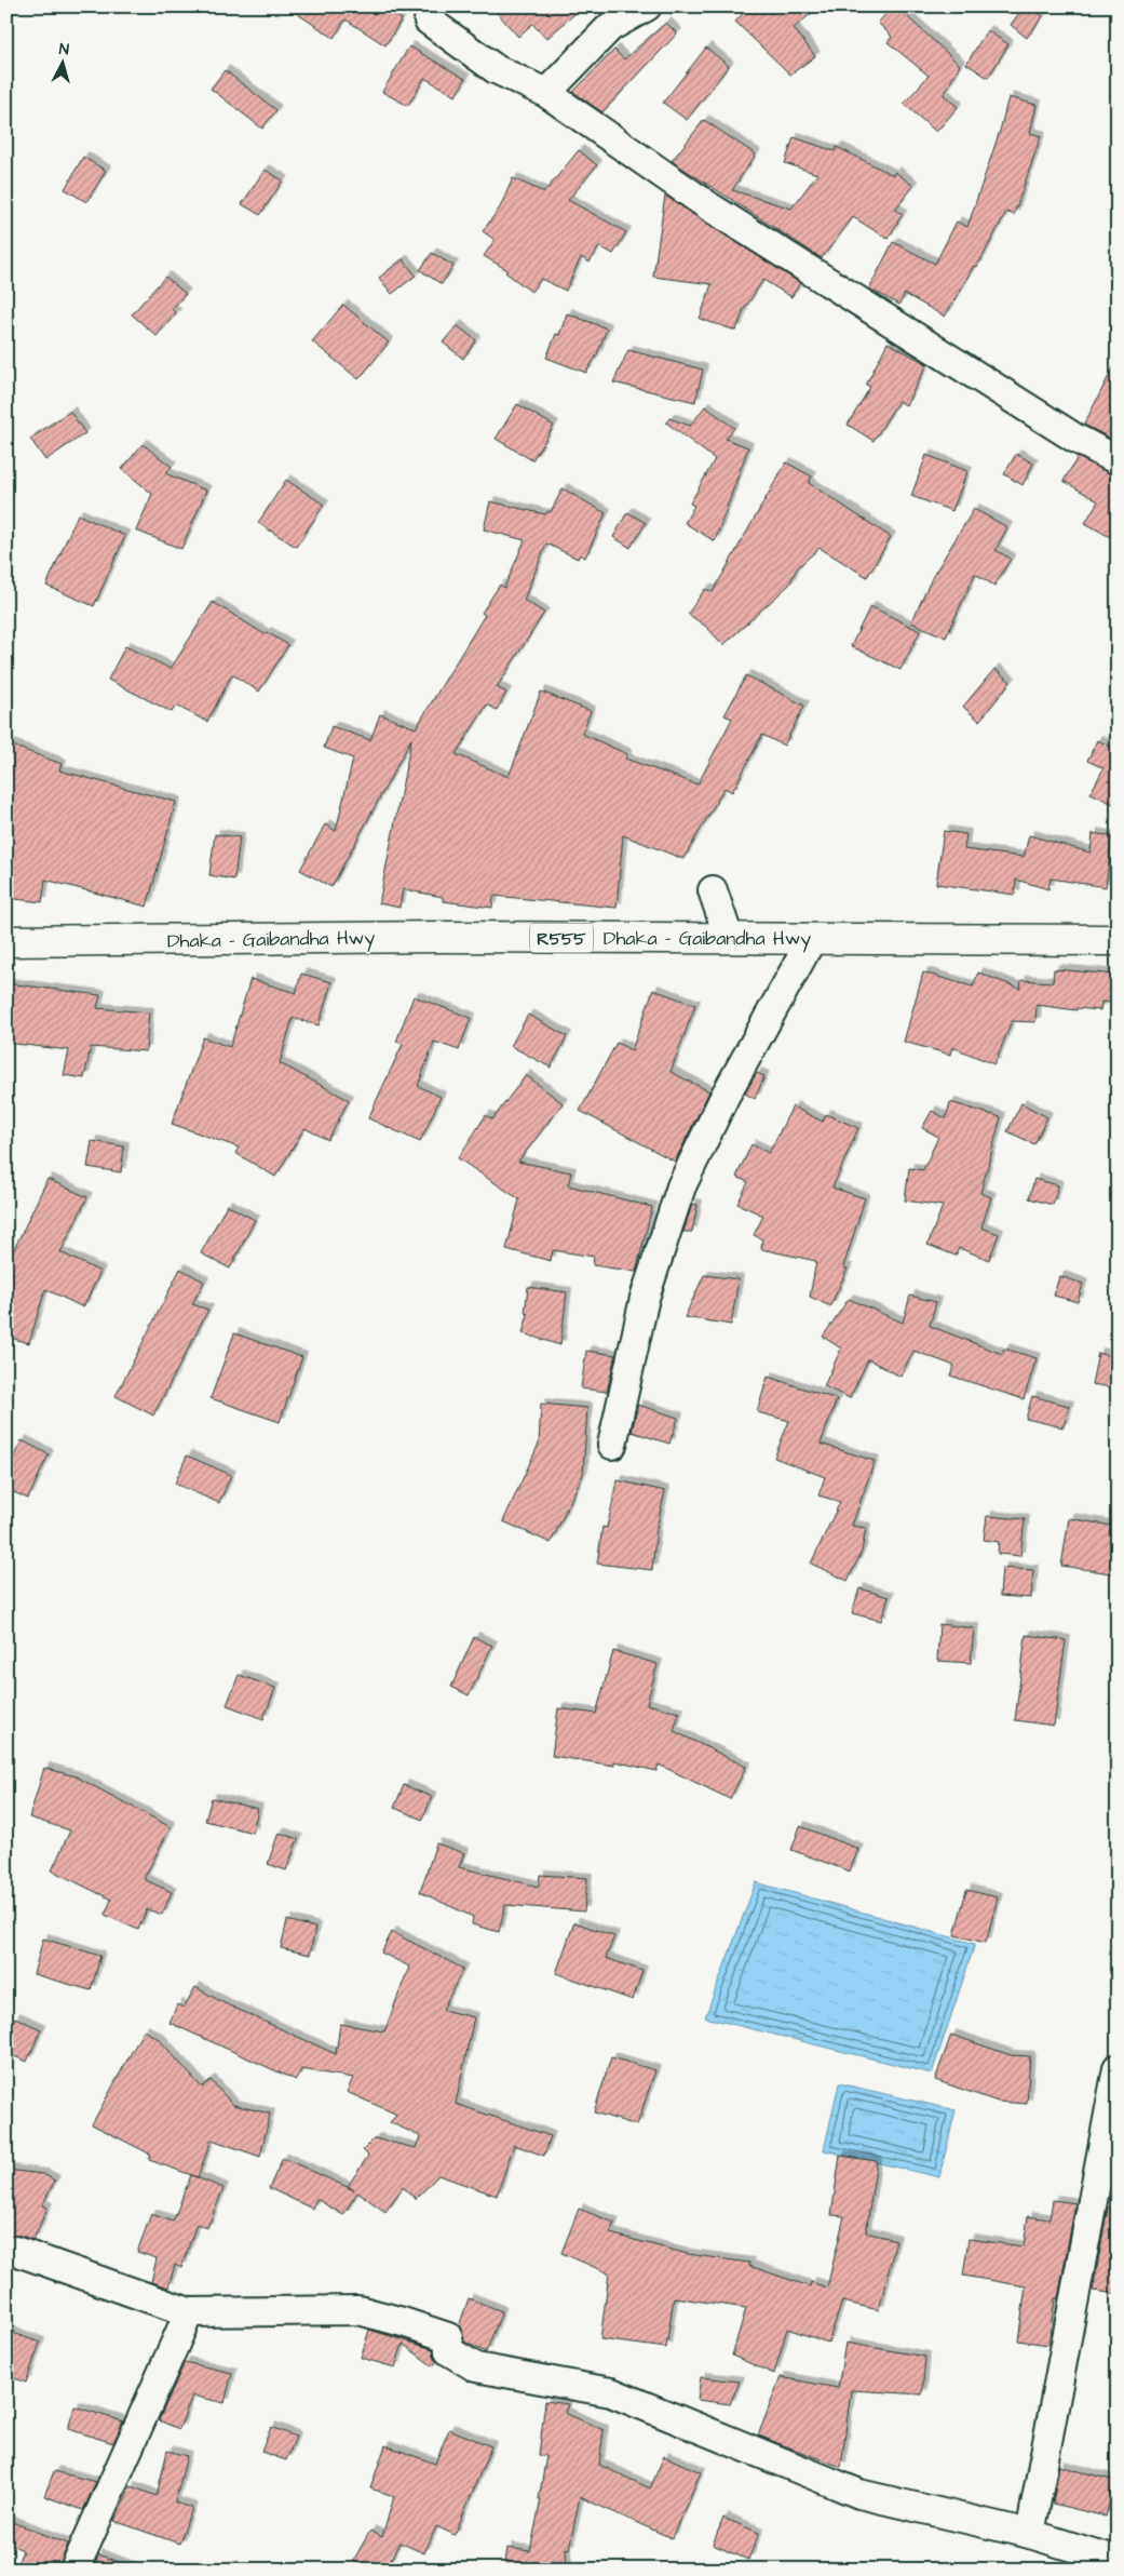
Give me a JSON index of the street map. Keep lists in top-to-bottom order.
{
  "streets": {
    "main road": ["R555", "Dhaka - Gaibandha Hwy"]
  },
  "north": "top"
}
